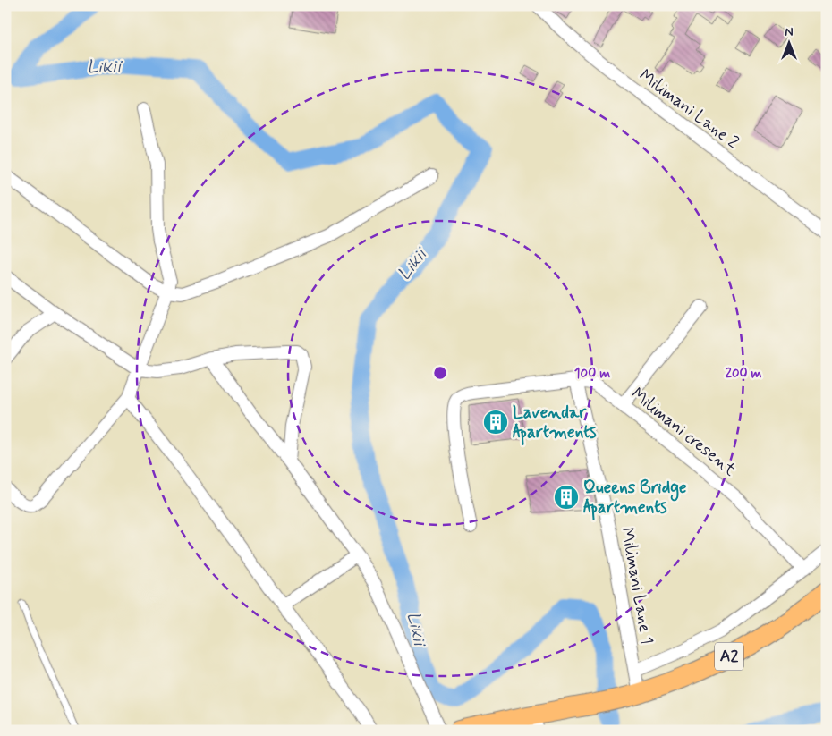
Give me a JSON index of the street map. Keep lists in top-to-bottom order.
{
  "streets": {
    "highway": ["A2"],
    "street": ["Milimani Lane 2", "Milimani cresent", "Milimani Lane 1"]
  },
  "crossings": [
    ["Milimani cresent", "Milimani Lane 1"],
    ["Milimani Lane 1", "A2"]
  ],
  "water": ["Likii"],
  "places": {
    "building": ["Lavendar Apartments", "Queens Bridge Apartments"]
  },
  "north": "top",
  "rings": ["100 m", "200 m"]
}
